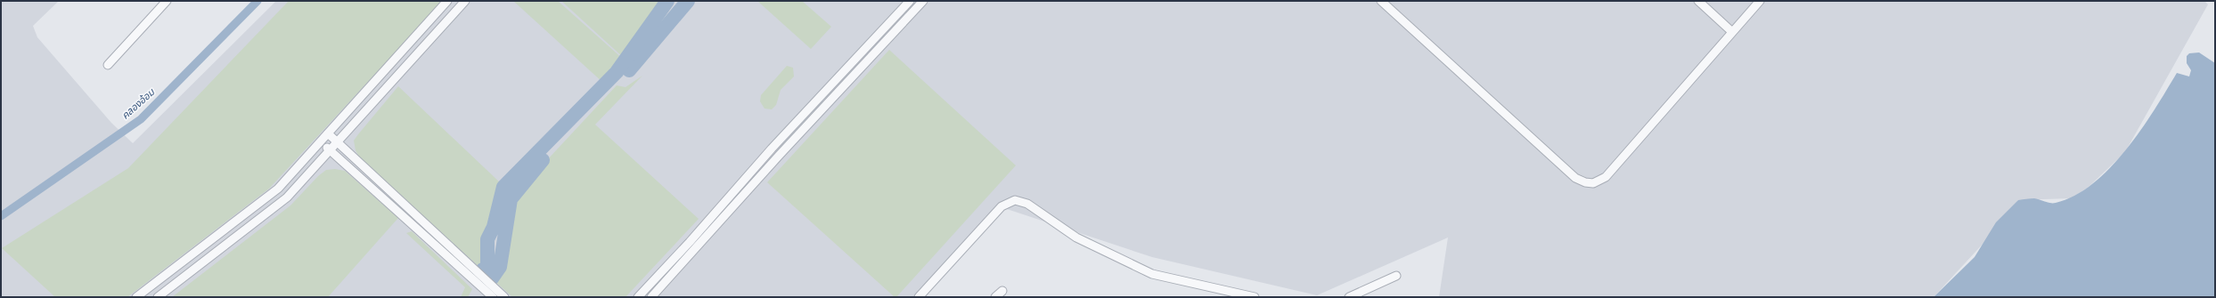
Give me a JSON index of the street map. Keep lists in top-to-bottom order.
{
  "water": ["คลองอ้อม"]
}
